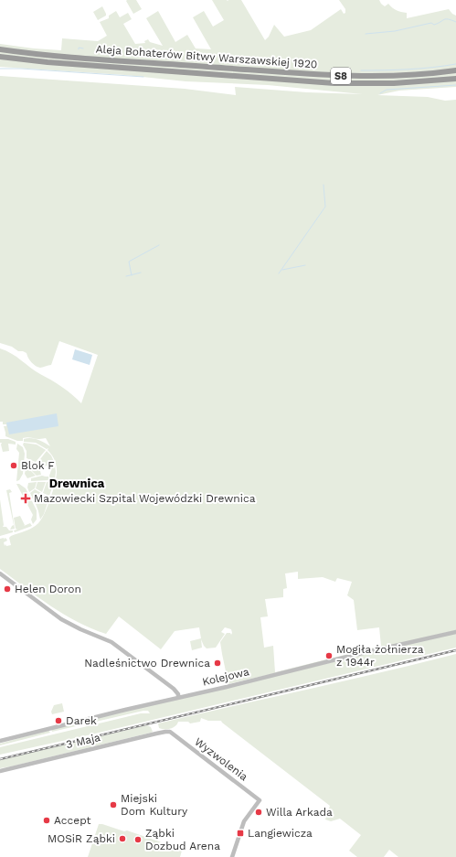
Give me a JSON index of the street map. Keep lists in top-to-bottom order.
{
  "streets": {
    "highway": ["Aleja Bohaterów Bitwy Warszawskiej 1920", "S8"],
    "street": ["Kolejowa", "3 Maja", "Wyzwolenia"]
  },
  "crossings": [
    ["3 Maja", "Wyzwolenia"]
  ],
  "districts": ["Drewnica"],
  "places": {
    "other": [
      "Blok F",
      "Helen Doron",
      "Mogiła żołnierza z 1944r",
      "Nadleśnictwo Drewnica",
      "Darek",
      "Miejski Dom Kultury",
      "Willa Arkada",
      "Accept",
      "MOSiR Ząbki",
      "Ząbki Dozbud Arena"
    ],
    "health": ["Mazowiecki Szpital Wojewódzki Drewnica"],
    "transit": ["Langiewicza"]
  }
}
